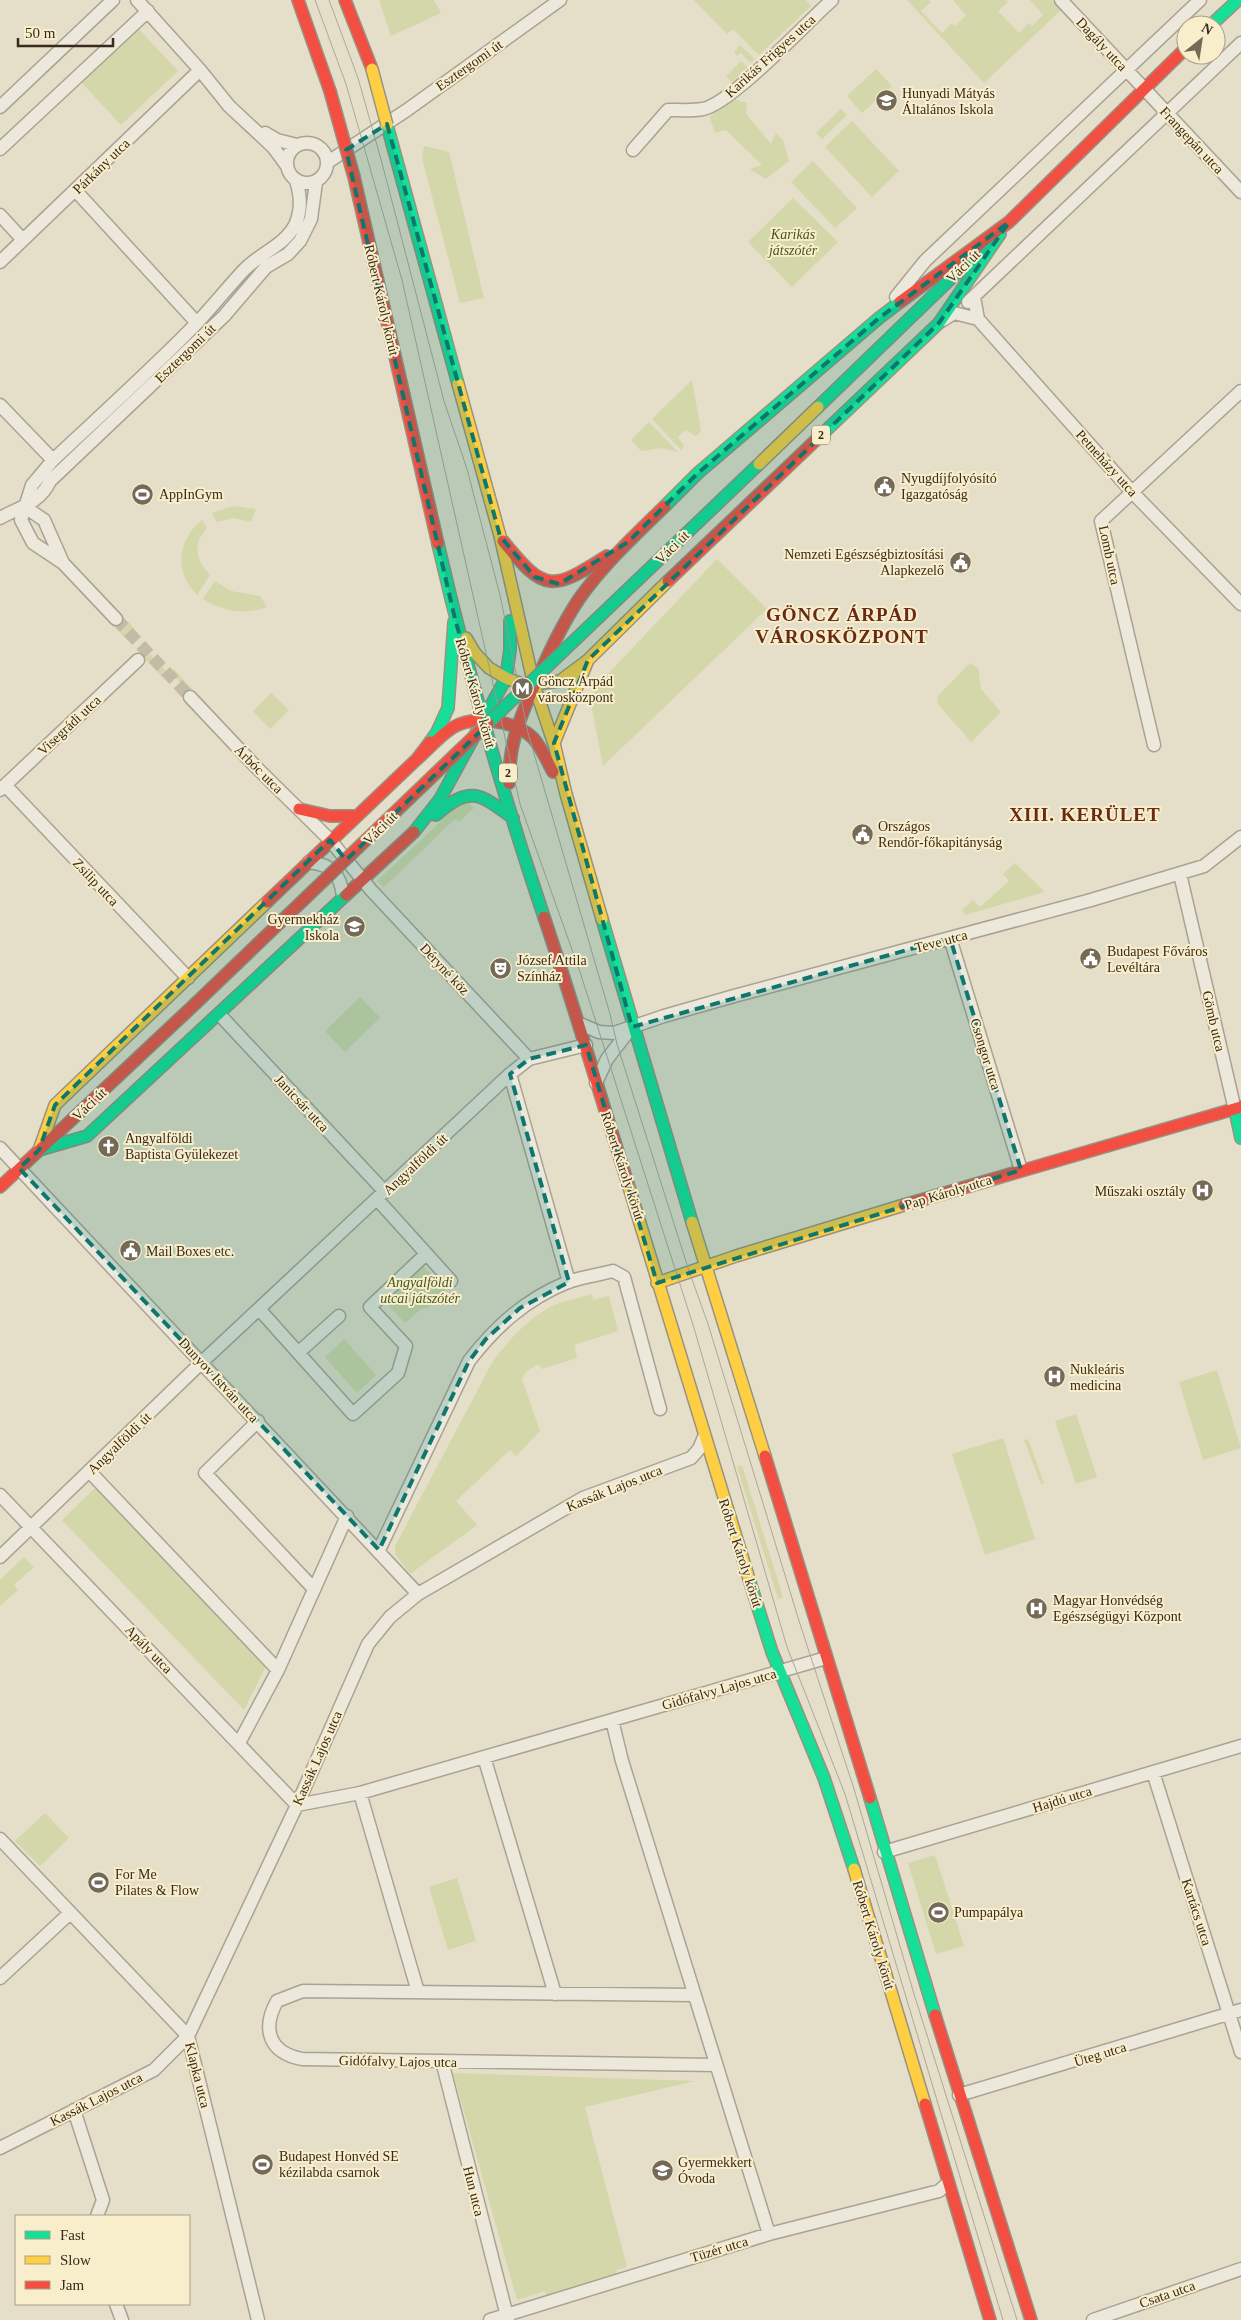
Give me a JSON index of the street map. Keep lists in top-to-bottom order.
{
  "streets": {
    "main road": [
      "Váci út",
      "Róbert Károly körút",
      "2",
      "Gömb utca",
      "Pap Károly utca"
    ],
    "street": [
      "Dagály utca",
      "Karikás Frigyes utca",
      "Esztergomi út",
      "Frangepán utca",
      "Párkány utca",
      "Petneházy utca",
      "Lomb utca",
      "Visegrádi utca",
      "Árbóc utca",
      "Zsilip utca",
      "Teve utca",
      "Déryné köz",
      "Csongor utca",
      "Janicsár utca",
      "Angyalföldi út",
      "Dunyov István utca",
      "Kassák Lajos utca",
      "Apály utca",
      "Gidófalvy Lajos utca",
      "Hajdú utca",
      "Kartács utca",
      "Üteg utca",
      "Klapka utca",
      "Hun utca",
      "Tüzér utca",
      "Csata utca"
    ]
  },
  "crossings": [
    ["Dagály utca", "Frangepán utca"],
    ["Dagály utca", "Váci út"],
    ["Esztergomi út", "Párkány utca"],
    ["Frangepán utca", "Váci út"],
    ["Váci út", "Róbert Károly körút"],
    ["Váci út", "2"],
    ["Váci út", "Árbóc utca"],
    ["Váci út", "Zsilip utca"],
    ["Váci út", "Déryné köz"],
    ["Váci út", "Janicsár utca"],
    ["Váci út", "Dunyov István utca"],
    ["Róbert Károly körút", "2"],
    ["Róbert Károly körút", "Teve utca"],
    ["Róbert Károly körút", "Angyalföldi út"],
    ["Róbert Károly körút", "Pap Károly utca"],
    ["Róbert Károly körút", "Kassák Lajos utca"],
    ["Róbert Károly körút", "Gidófalvy Lajos utca"],
    ["Róbert Károly körút", "Tüzér utca"],
    ["Petneházy utca", "Lomb utca"],
    ["Visegrádi utca", "Zsilip utca"],
    ["Árbóc utca", "Déryné köz"],
    ["Teve utca", "Gömb utca"],
    ["Teve utca", "Csongor utca"],
    ["Déryné köz", "Angyalföldi út"],
    ["Gömb utca", "Pap Károly utca"],
    ["Csongor utca", "Pap Károly utca"],
    ["Janicsár utca", "Angyalföldi út"],
    ["Angyalföldi út", "Dunyov István utca"],
    ["Angyalföldi út", "Apály utca"],
    ["Dunyov István utca", "Kassák Lajos utca"],
    ["Kassák Lajos utca", "Apály utca"],
    ["Kassák Lajos utca", "Gidófalvy Lajos utca"],
    ["Kassák Lajos utca", "Klapka utca"],
    ["Apály utca", "Gidófalvy Lajos utca"],
    ["Gidófalvy Lajos utca", "Hun utca"],
    ["Hajdú utca", "Kartács utca"],
    ["Kartács utca", "Üteg utca"],
    ["Hun utca", "Tüzér utca"]
  ],
  "districts": ["GÖNCZ ÁRPÁD VÁROSKÖZPONT", "XIII. KERÜLET"],
  "parks": ["Karikás játszótér", "Angyalföldi utcai játszótér"],
  "places": {
    "school or university": ["Hunyadi Mátyás Általános Iskola", "Gyermekház Iskola", "Gyermekkert Óvoda"],
    "public building": [
      "Nyugdíjfolyósító Igazgatóság",
      "Nemzeti Egészségbiztosítási Alapkezelő",
      "Országos Rendőr-főkapitányság",
      "Budapest Főváros Levéltára",
      "Mail Boxes etc."
    ],
    "sports": [
      "AppInGym",
      "For Me Pilates & Flow",
      "Pumpapálya",
      "Budapest Honvéd SE kézilabda csarnok"
    ],
    "metro station": ["Göncz Árpád városközpont"],
    "theatre": ["József Attila Színház"],
    "church": ["Angyalföldi Baptista Gyülekezet"],
    "hospital": ["Műszaki osztály", "Nukleáris medicina", "Magyar Honvédség Egészségügyi Központ"]
  },
  "legend": ["Fast", "Slow", "Jam"],
  "scale_bar": "50 m",
  "north": "top right"
}
